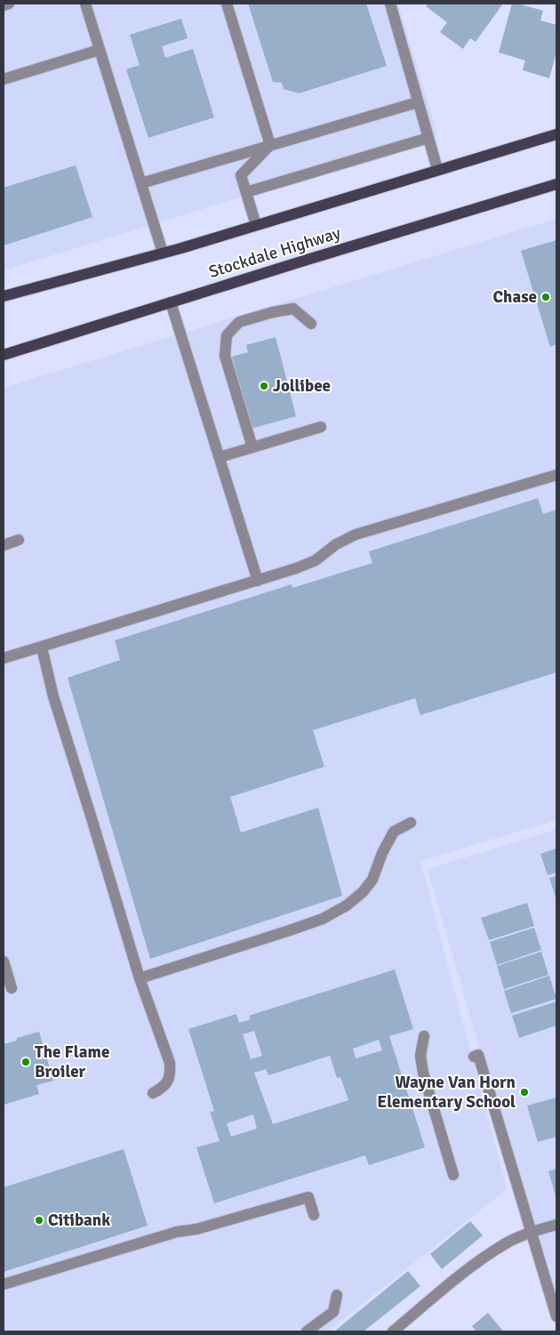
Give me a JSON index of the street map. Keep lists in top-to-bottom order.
{
  "streets": {
    "main road": ["Stockdale Highway"]
  },
  "places": [
    "Chase",
    "Jollibee",
    "The Flame Broiler",
    "Wayne Van Horn Elementary School",
    "Citibank"
  ]
}
